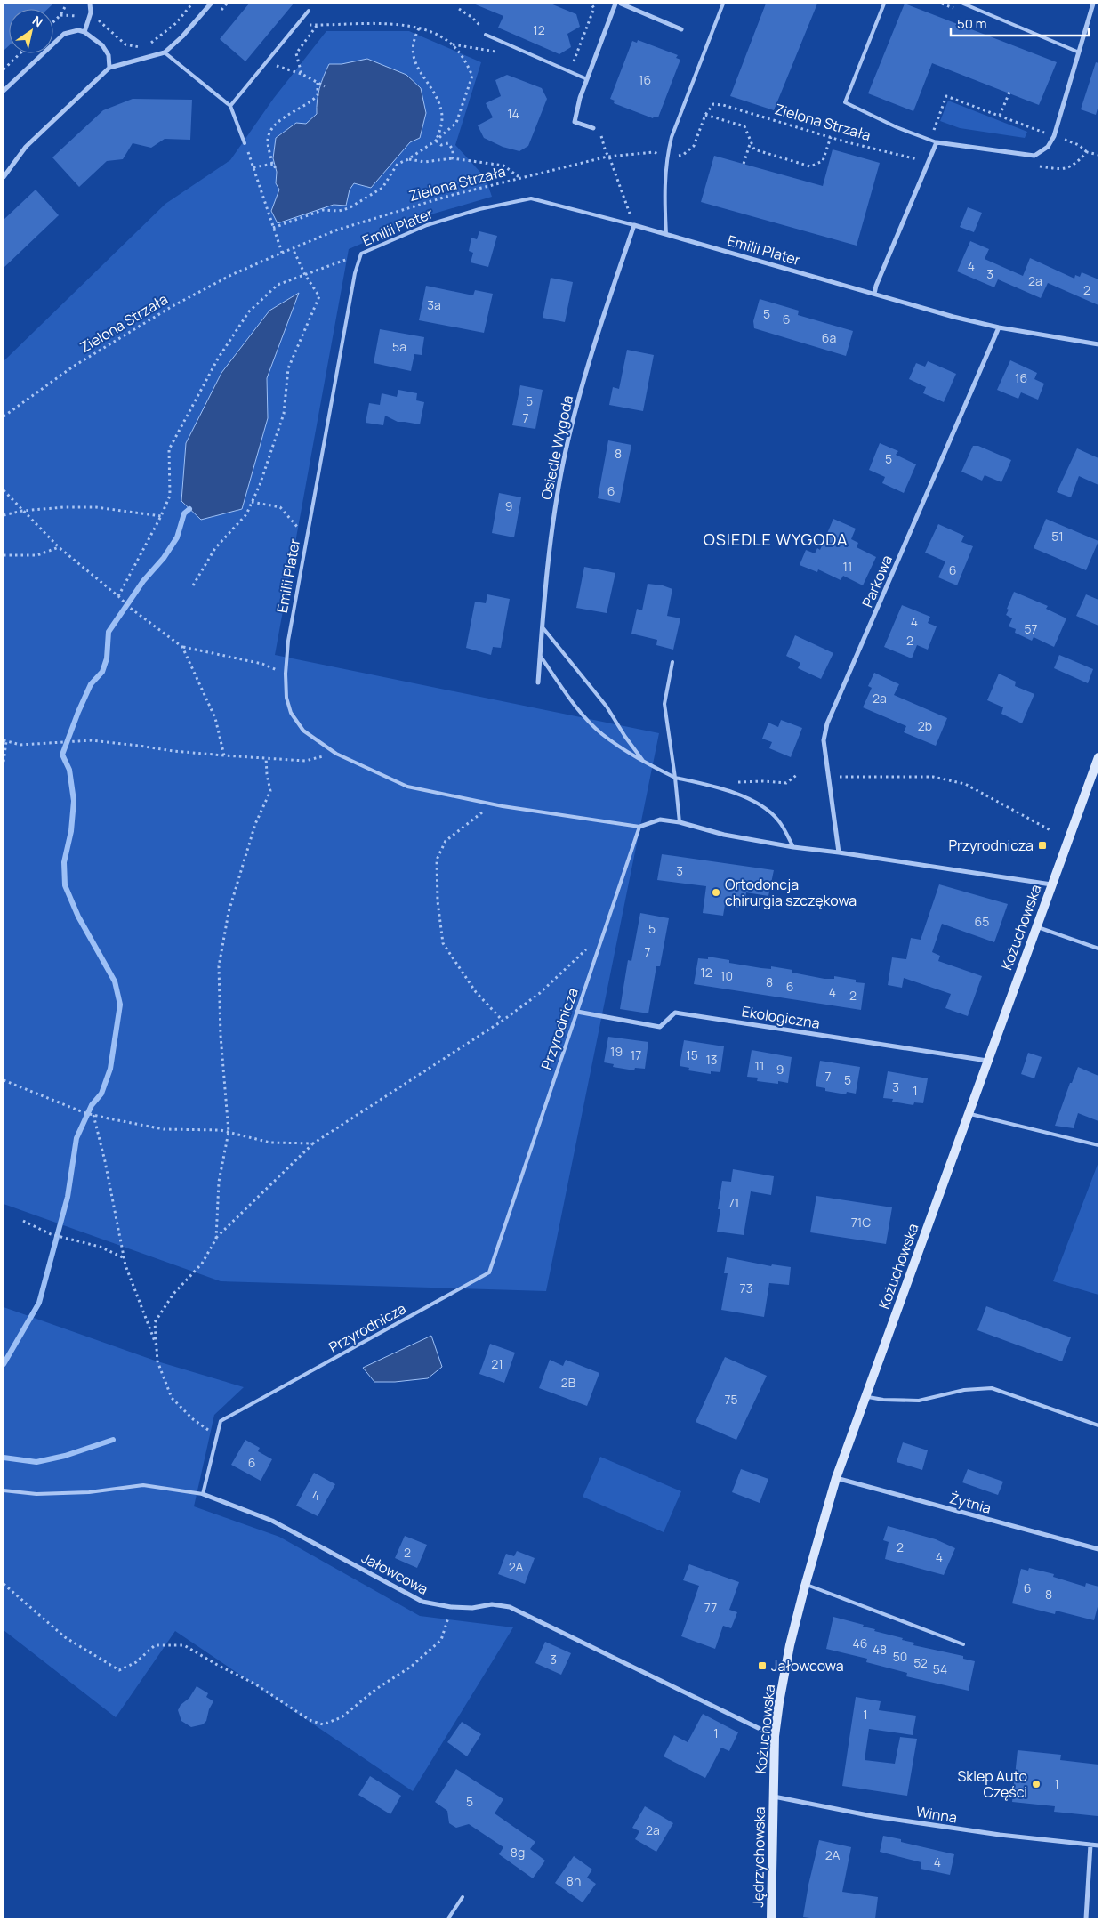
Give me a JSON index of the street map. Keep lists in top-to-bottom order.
{
  "streets": {
    "main road": ["Kożuchowska", "Jędrzychowska"],
    "street": [
      "Emilii Plater",
      "Osiedle Wygoda",
      "Parkowa",
      "Ekologiczna",
      "Żytnia",
      "Jałowcowa",
      "Winna"
    ],
    "lane": ["Przyrodnicza"],
    "path": ["Zielona Strzała"]
  },
  "crossings": [
    ["Emilii Plater", "Osiedle Wygoda"],
    ["Emilii Plater", "Parkowa"],
    ["Emilii Plater", "Przyrodnicza"],
    ["Kożuchowska", "Ekologiczna"],
    ["Kożuchowska", "Żytnia"],
    ["Kożuchowska", "Jałowcowa"],
    ["Kożuchowska", "Winna"],
    ["Kożuchowska", "Jędrzychowska"],
    ["Ekologiczna", "Przyrodnicza"],
    ["Przyrodnicza", "Jałowcowa"],
    ["Winna", "Jędrzychowska"]
  ],
  "districts": ["OSIEDLE WYGODA"],
  "places": {
    "transit": ["Przyrodnicza", "Jałowcowa"],
    "other": ["Ortodoncja chirurgia szczękowa", "Sklep Auto Części"]
  },
  "house_numbers": [
    "12",
    "16",
    "14",
    "4",
    "3",
    "2a",
    "2",
    "3a",
    "5",
    "6",
    "6a",
    "5a",
    "16",
    "5",
    "7",
    "8",
    "5",
    "6",
    "9",
    "51",
    "11",
    "6",
    "4",
    "57",
    "2",
    "2a",
    "2b",
    "3",
    "65",
    "5",
    "7",
    "12",
    "10",
    "8",
    "6",
    "4",
    "2",
    "19",
    "17",
    "15",
    "13",
    "11",
    "9",
    "7",
    "5",
    "3",
    "1",
    "71",
    "71C",
    "73",
    "21",
    "2B",
    "75",
    "6",
    "4",
    "2",
    "2",
    "4",
    "2A",
    "6",
    "8",
    "77",
    "46",
    "48",
    "50",
    "3",
    "52",
    "54",
    "1",
    "1",
    "1",
    "5",
    "2a",
    "8g",
    "2A",
    "4",
    "8h"
  ],
  "scale_bar": "50 m",
  "north": "top right"
}
